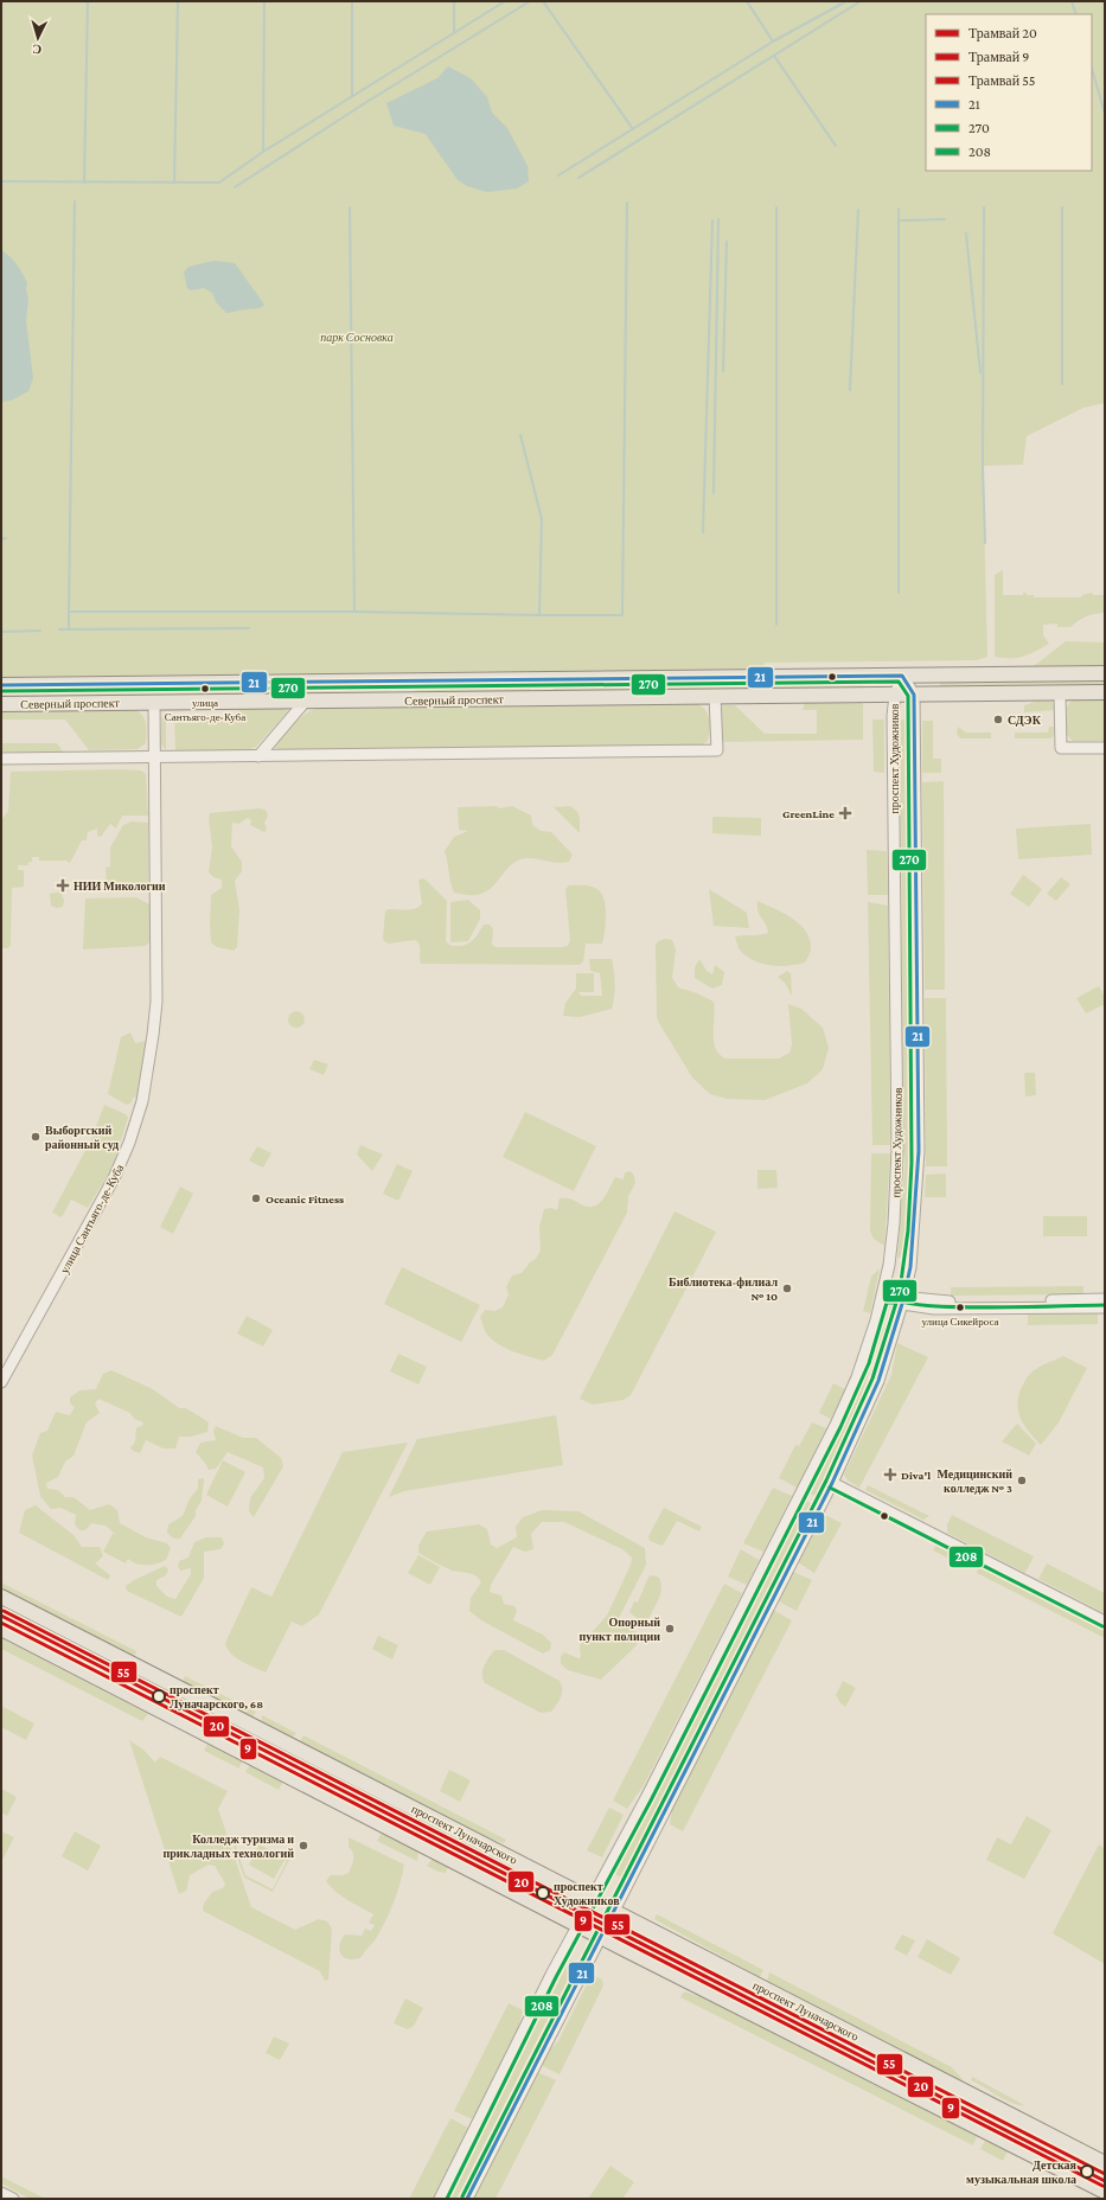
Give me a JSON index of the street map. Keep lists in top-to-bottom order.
{
  "streets": {
    "main road": ["Северный проспект", "проспект Луначарского"],
    "street": ["проспект Художников", "улица Сантьяго-де-Куба"]
  },
  "crossings": [
    ["Северный проспект", "проспект Художников"],
    ["Северный проспект", "улица Сантьяго-де-Куба"],
    ["проспект Художников", "проспект Луначарского"]
  ],
  "parks": ["парк Сосновка"],
  "places": {
    "other": [
      "улица Сантьяго-де-Куба",
      "СДЭК",
      "Выборгский районный суд",
      "Oceanic Fitness",
      "Библиотека-филиал № 10",
      "улица Сикейроса",
      "Медицинский колледж № 3",
      "Опорный пункт полиции",
      "проспект Луначарского, 68",
      "Колледж туризма и прикладных технологий",
      "проспект Художников",
      "Детская музыкальная школа"
    ],
    "health": ["GreenLine", "НИИ Микологии", "Diva'l"]
  },
  "lines": [
    "transit line 21",
    "transit line 270",
    "transit line 208",
    "tram line 55",
    "tram line 20",
    "tram line 9"
  ],
  "legend": [
    "Трамвай 20",
    "Трамвай 9",
    "Трамвай 55",
    "21",
    "270",
    "208"
  ],
  "north": "bottom"
}
